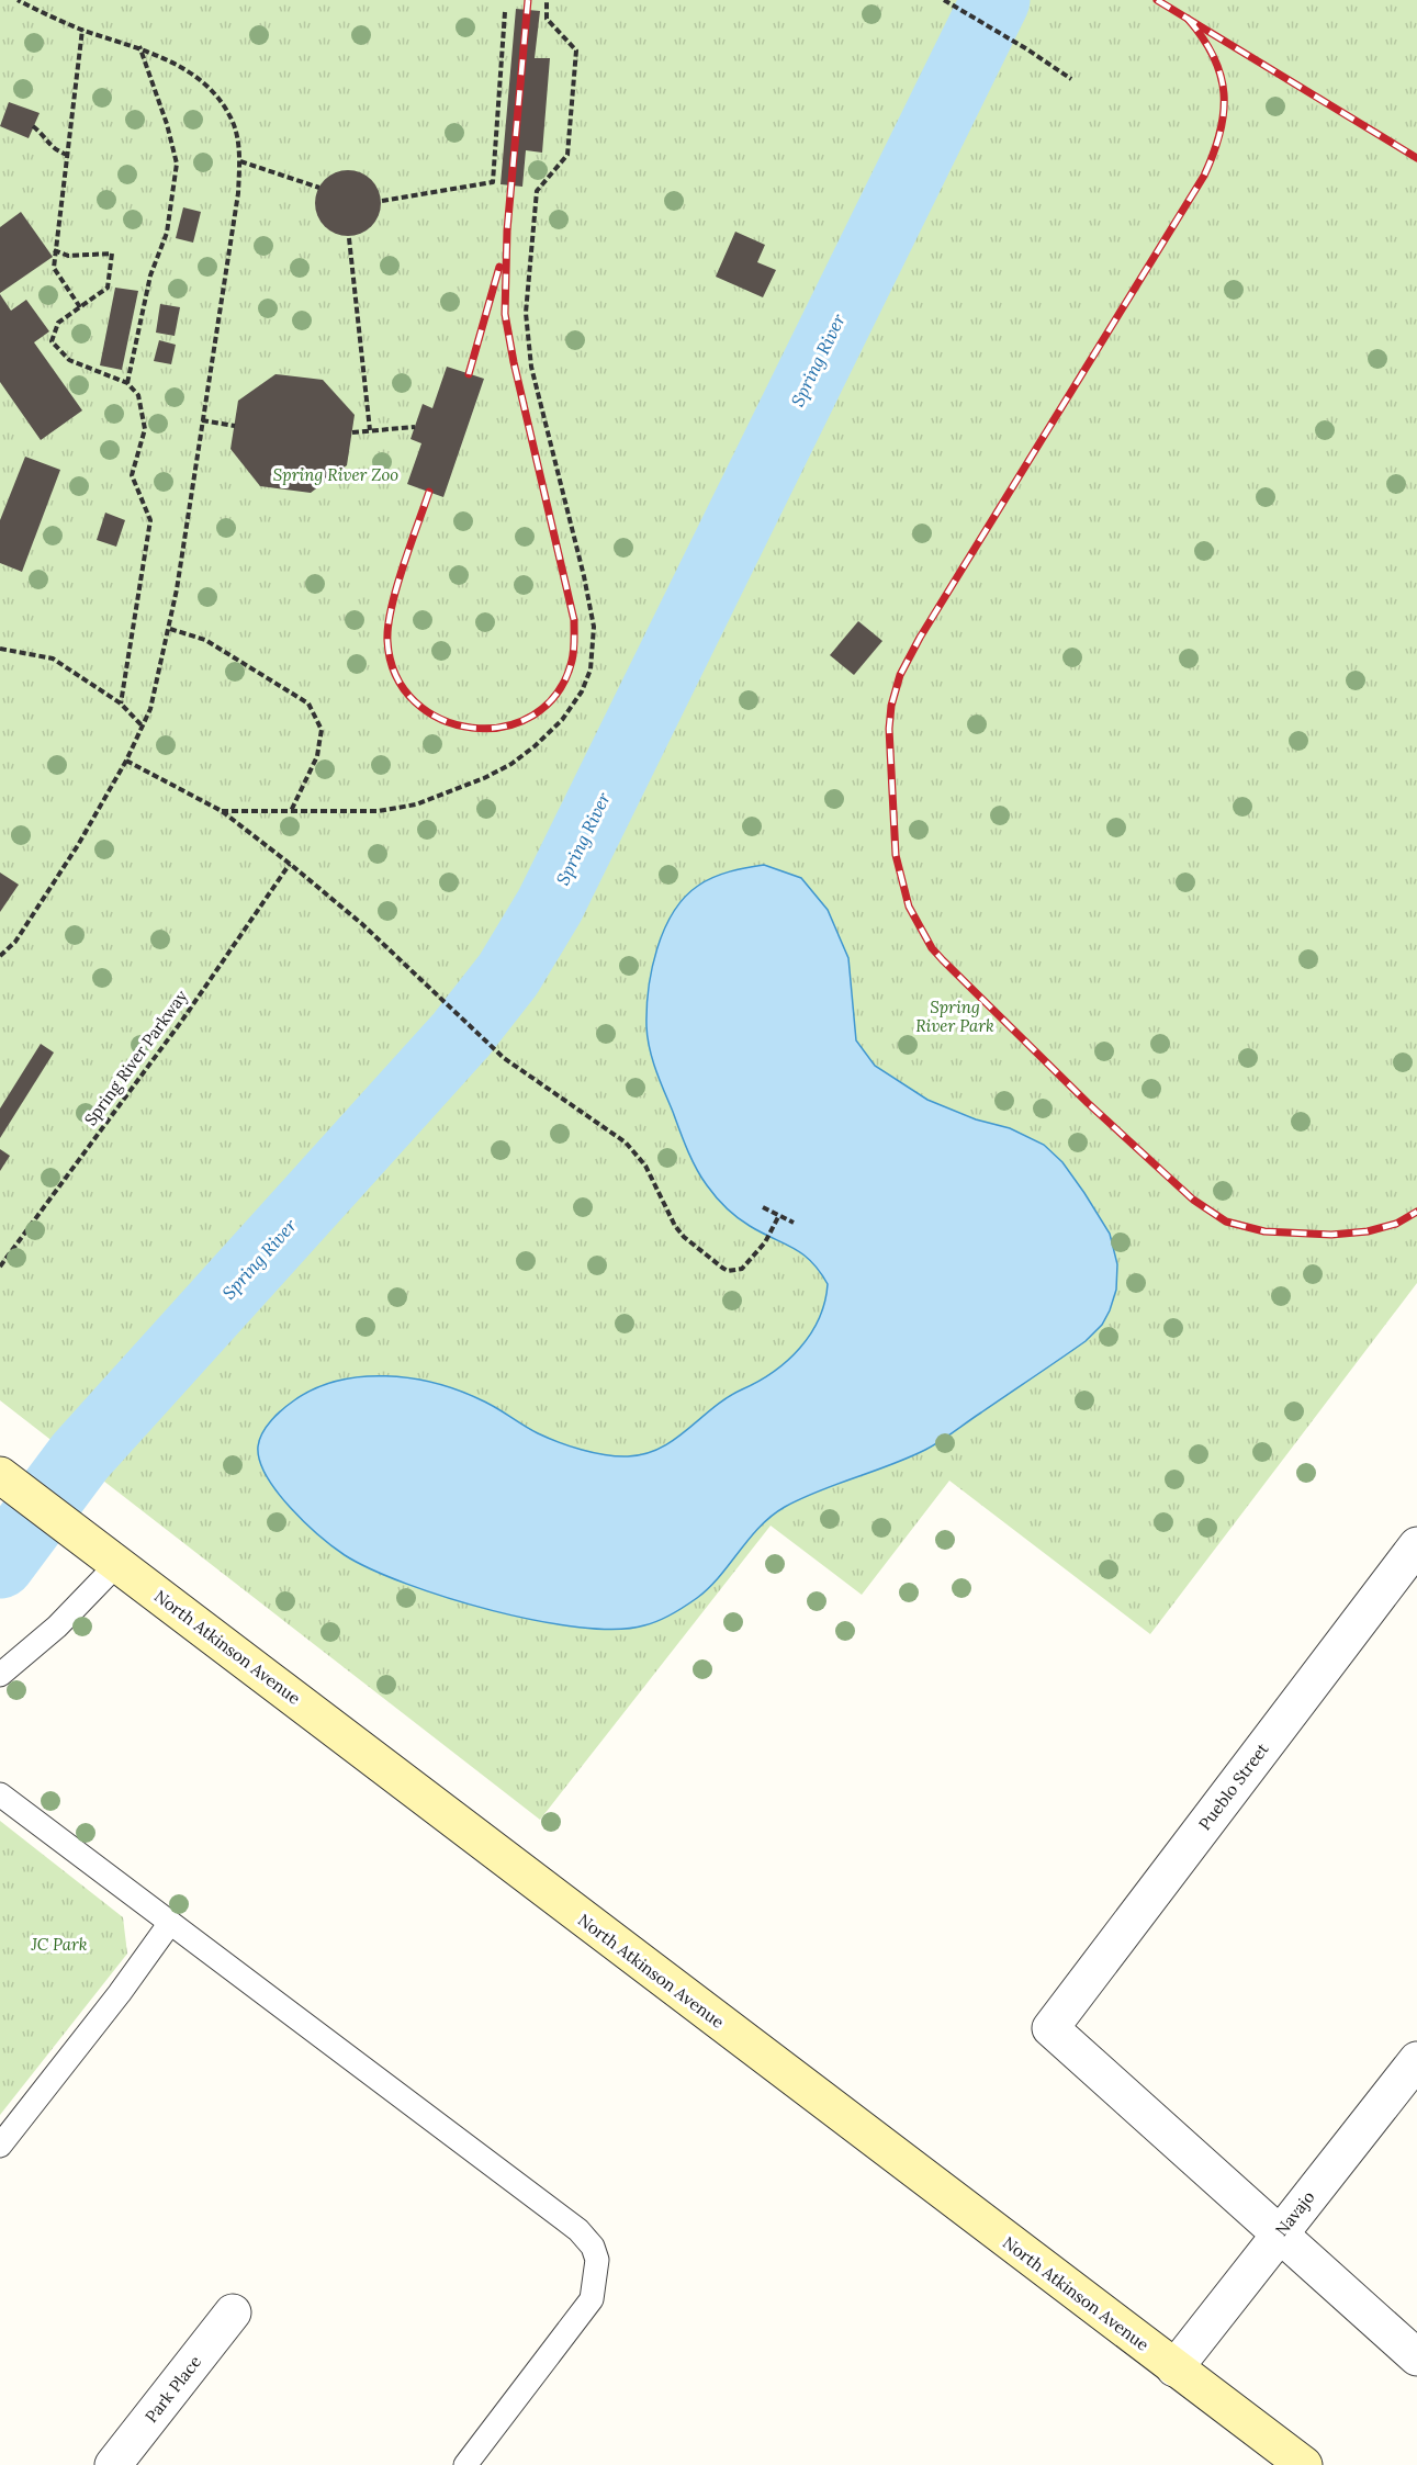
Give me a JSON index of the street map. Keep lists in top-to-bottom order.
{
  "streets": {
    "main road": ["North Atkinson Avenue"],
    "street": ["Pueblo Street", "Navajo", "Park Place"],
    "path": ["Spring River Parkway"]
  },
  "crossings": [
    ["North Atkinson Avenue", "Navajo"],
    ["Pueblo Street", "Navajo"]
  ],
  "water": ["Spring River"],
  "parks": ["Spring River Zoo", "Spring River Park", "JC Park"]
}
